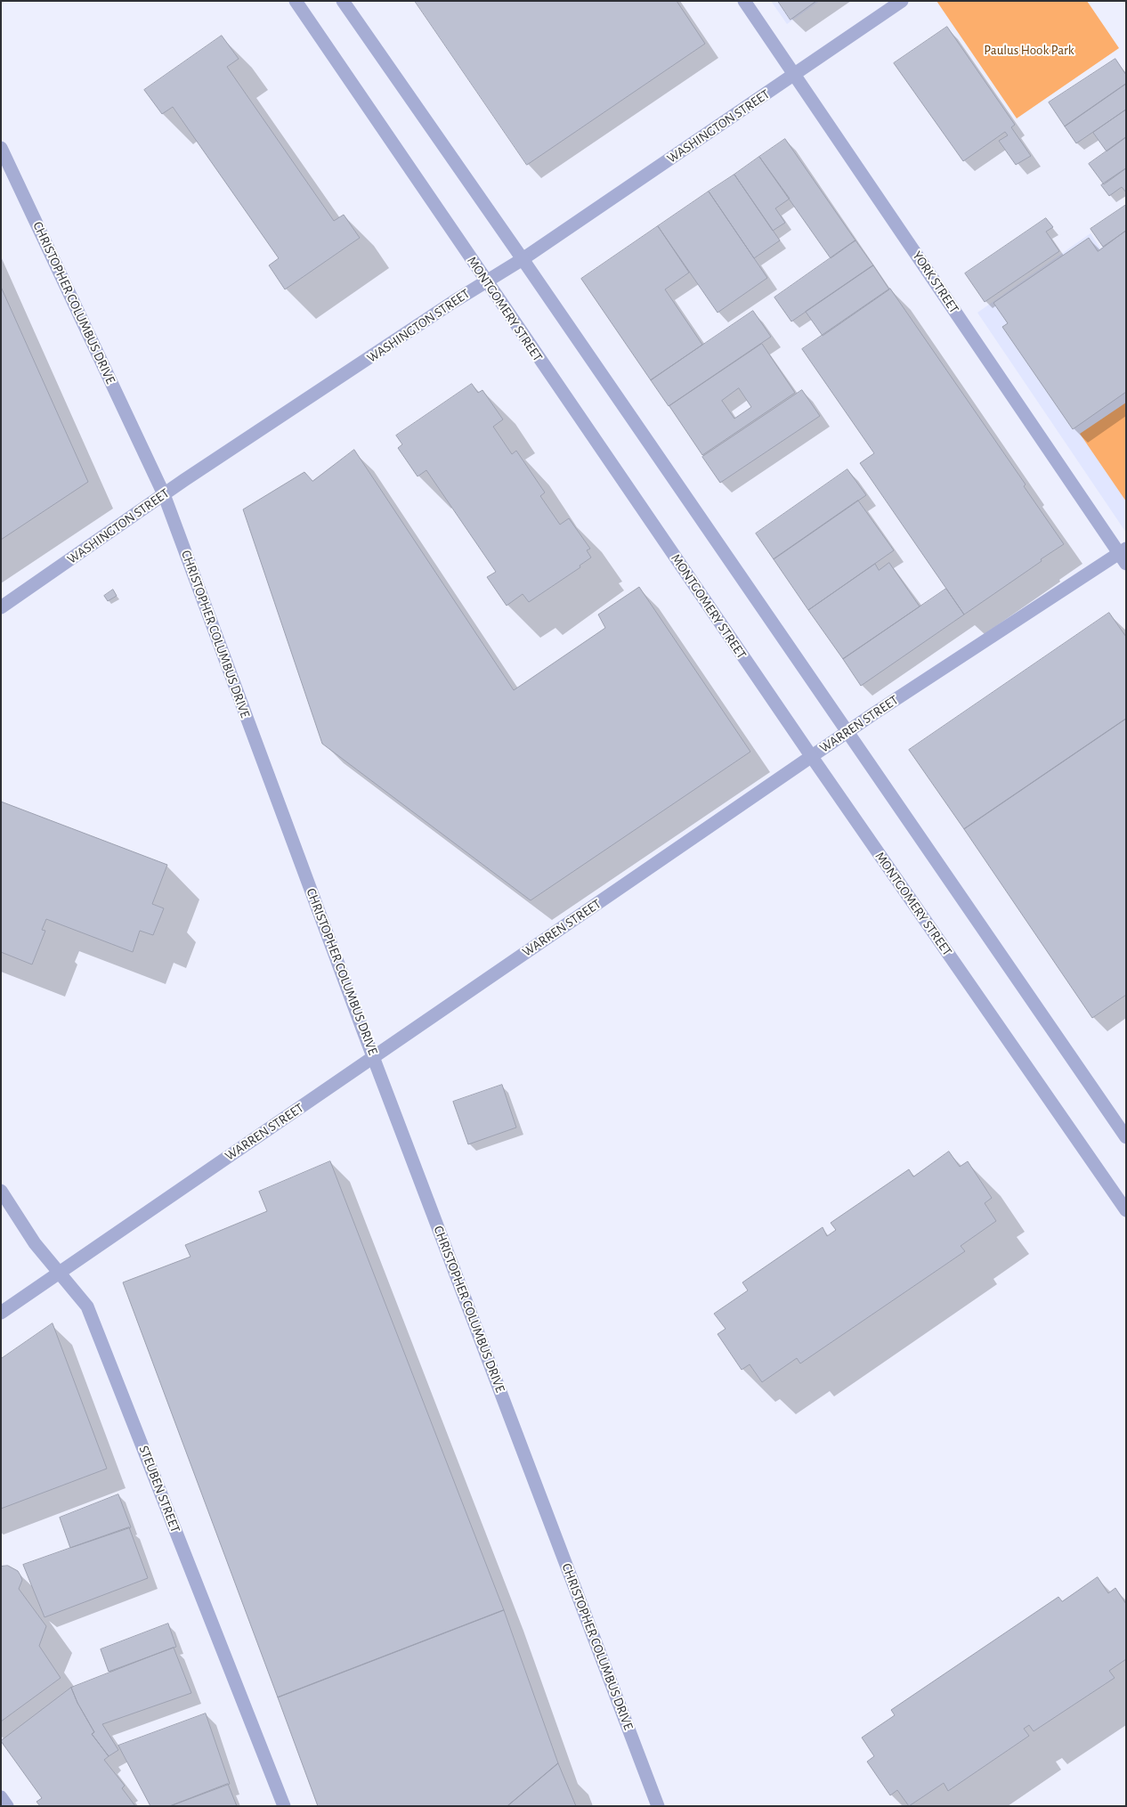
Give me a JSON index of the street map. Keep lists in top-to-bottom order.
{
  "streets": {
    "street": [
      "WASHINGTON STREET",
      "YORK STREET",
      "CHRISTOPHER COLUMBUS DRIVE",
      "MONTGOMERY STREET",
      "WARREN STREET",
      "STEUBEN STREET"
    ]
  },
  "crossings": [
    ["WASHINGTON STREET", "YORK STREET"],
    ["WASHINGTON STREET", "CHRISTOPHER COLUMBUS DRIVE"],
    ["WASHINGTON STREET", "MONTGOMERY STREET"],
    ["YORK STREET", "WARREN STREET"],
    ["CHRISTOPHER COLUMBUS DRIVE", "WARREN STREET"],
    ["MONTGOMERY STREET", "WARREN STREET"],
    ["WARREN STREET", "STEUBEN STREET"]
  ],
  "parks": ["Paulus Hook Park"]
}
